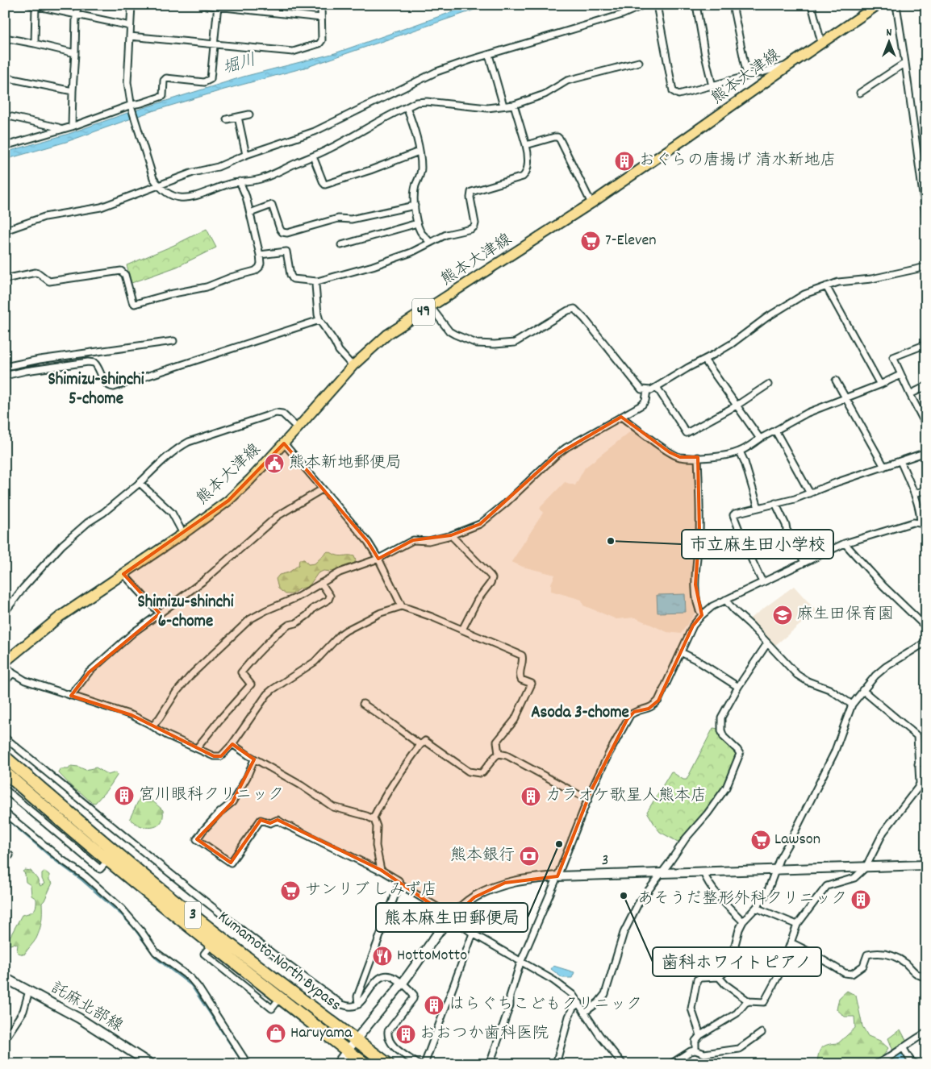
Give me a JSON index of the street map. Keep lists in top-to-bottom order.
{
  "streets": {
    "highway": ["3", "Kumamoto-North Bypass"],
    "main road": ["熊本大津線", "49"],
    "street": ["託麻北部線"]
  },
  "crossings": [
    ["3", "Kumamoto-North Bypass"]
  ],
  "districts": ["Shimizu-shinchi 5-chome", "Shimizu-shinchi 6-chome", "Asoda 3-chome"],
  "water": ["堀川"],
  "places": {
    "building": [
      "おぐらの唐揚げ 清水新地店",
      "宮川眼科クリニック",
      "カラオケ歌星人熊本店",
      "あそうだ整形外科クリニック",
      "はらぐちこどもクリニック",
      "おおつか歯科医院"
    ],
    "supermarket": ["7-Eleven", "Lawson", "サンリブ しみず店"],
    "public building": ["熊本新地郵便局"],
    "other": ["市立麻生田小学校", "熊本麻生田郵便局", "歯科ホワイトピアノ"],
    "school or university": ["麻生田保育園"],
    "bank": ["熊本銀行"],
    "restaurant": ["HottoMotto"],
    "shop": ["Haruyama"]
  },
  "north": "top"
}
